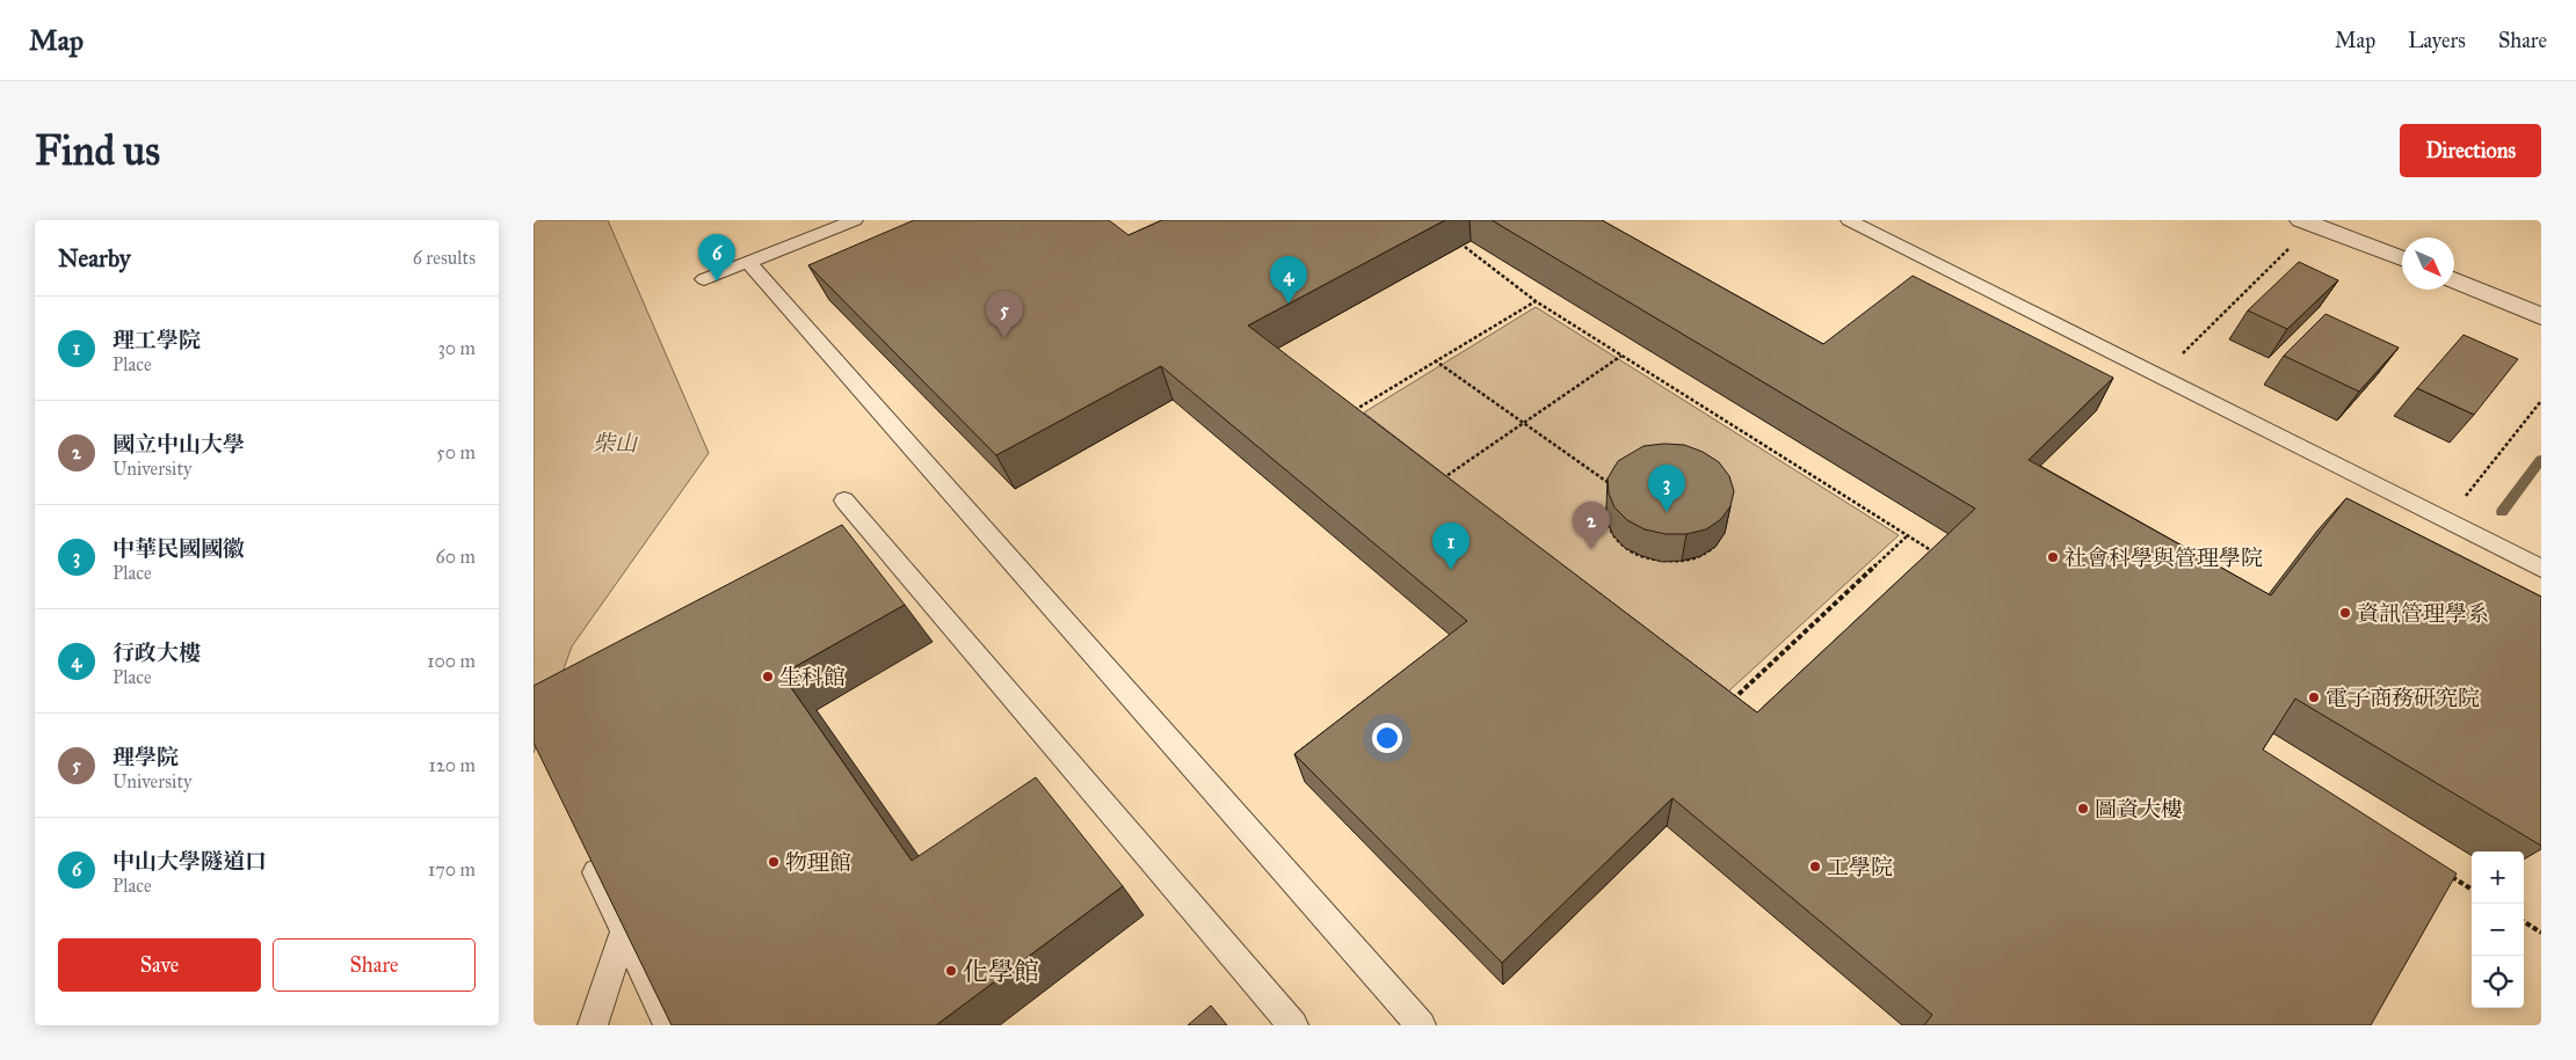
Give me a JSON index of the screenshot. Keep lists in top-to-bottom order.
{
  "parks": ["柴山"],
  "places": [
    "社會科學與管理學院",
    "資訊管理學系",
    "生科館",
    "電子商務研究院",
    "圖資大樓",
    "物理館",
    "工學院",
    "化學館"
  ],
  "north": "bottom right",
  "page": {
    "header": "Map",
    "nav": ["Map", "Layers", "Share"],
    "buttons": [
      "Directions",
      ["Save", "Share"]
    ],
    "title": "Find us",
    "heading": ["Nearby", "6 results"],
    "pins": [
      "6",
      "4",
      "5",
      "3",
      "2",
      "1"
    ],
    "list": [
      {
        "mark": "1",
        "name": "理工學院",
        "note": "Place",
        "value": "30 m"
      },
      {
        "mark": "2",
        "name": "國立中山大學",
        "note": "University",
        "value": "50 m"
      },
      {
        "mark": "3",
        "name": "中華民國國徽",
        "note": "Place",
        "value": "60 m"
      },
      {
        "mark": "4",
        "name": "行政大樓",
        "note": "Place",
        "value": "100 m"
      },
      {
        "mark": "5",
        "name": "理學院",
        "note": "University",
        "value": "120 m"
      },
      {
        "mark": "6",
        "name": "中山大學隧道口",
        "note": "Place",
        "value": "170 m"
      }
    ],
    "map_buttons": ["+", "−"]
  }
}
